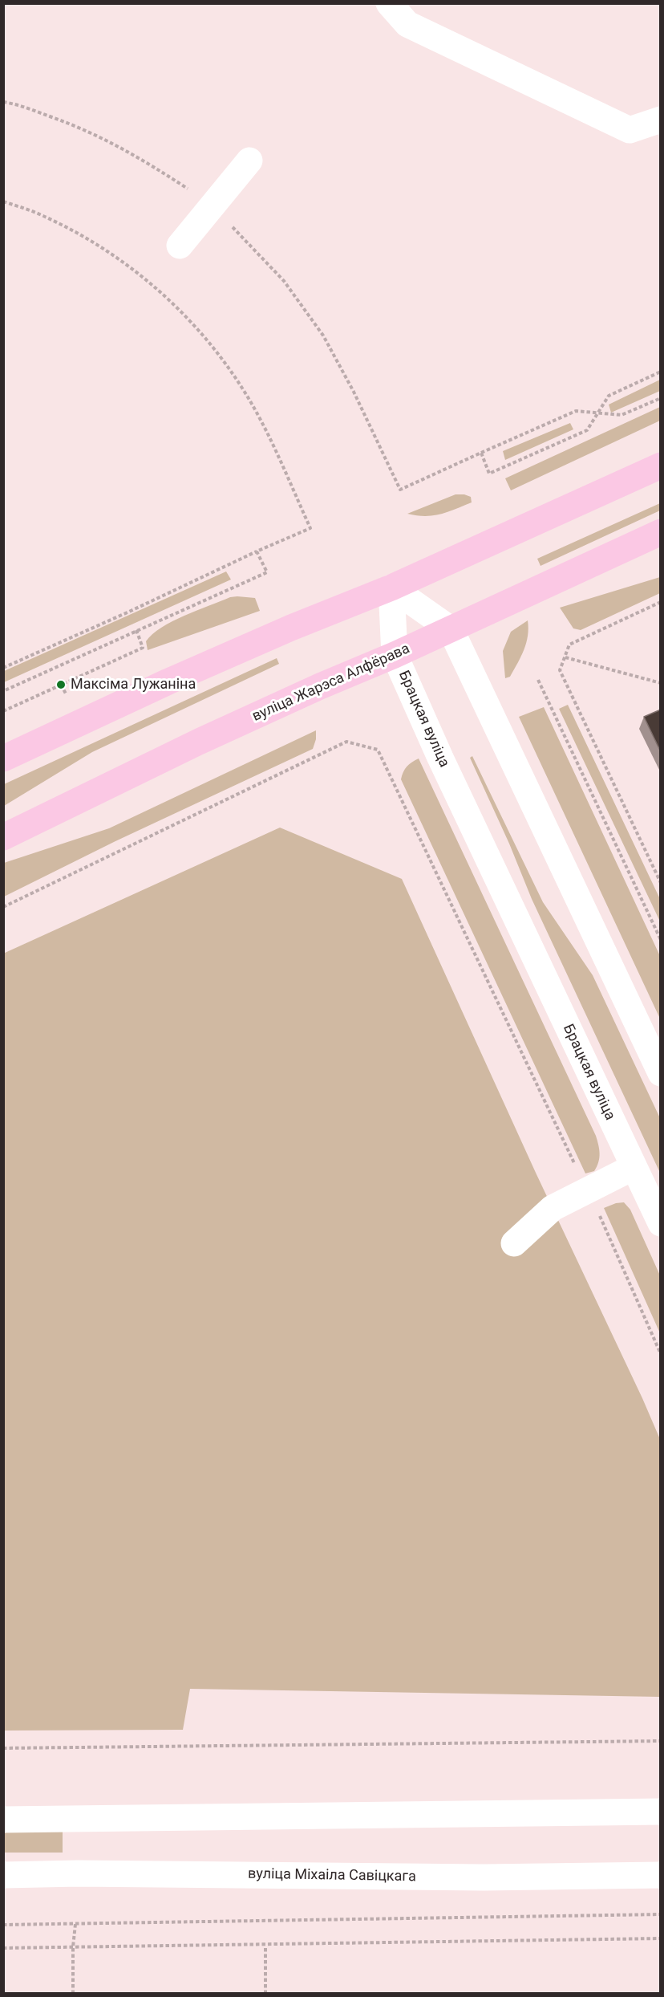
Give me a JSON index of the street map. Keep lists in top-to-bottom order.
{
  "streets": {
    "main road": ["вуліца Жарэса Алфёрава"],
    "street": ["Брацкая вуліца", "вуліца Міхаіла Савіцкага"]
  },
  "crossings": [
    ["вуліца Жарэса Алфёрава", "Брацкая вуліца"]
  ],
  "places": ["Максіма Лужаніна"]
}
